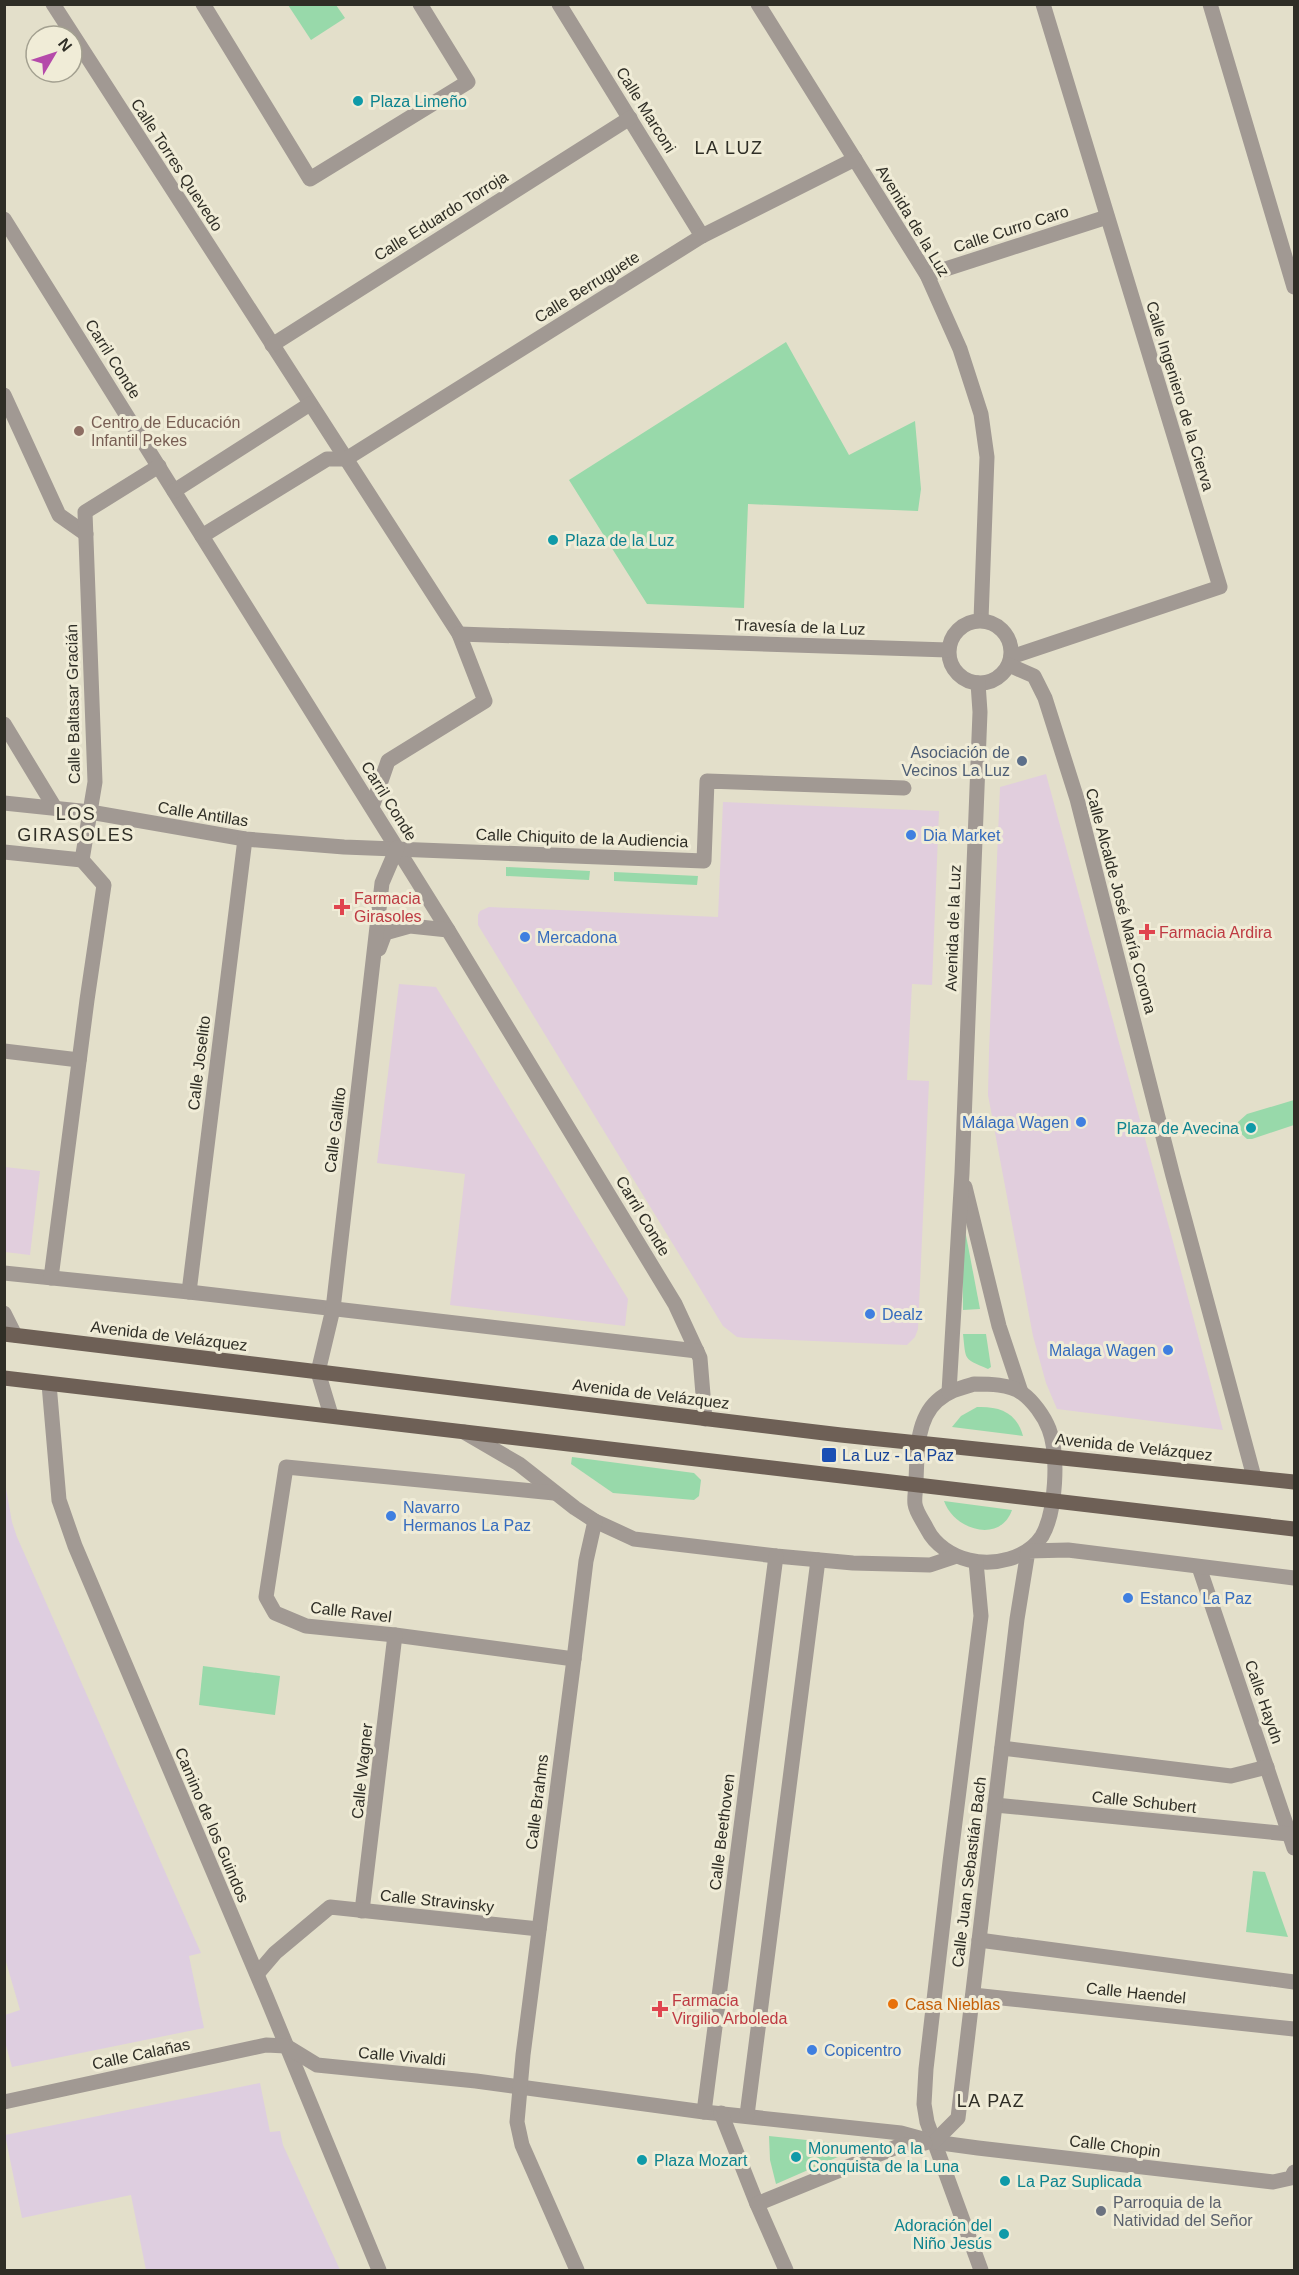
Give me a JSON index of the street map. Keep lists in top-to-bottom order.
{
  "streets": {
    "main road": ["Avenida de Velázquez"],
    "street": [
      "Calle Marconi",
      "Calle Torres Quevedo",
      "Calle Eduardo Torroja",
      "Avenida de la Luz",
      "Calle Curro Caro",
      "Calle Berruguete",
      "Carril Conde",
      "Calle Ingeniero de la Cierva",
      "Travesía de la Luz",
      "Calle Baltasar Gracián",
      "Calle Antillas",
      "Calle Chiquito de la Audiencia",
      "Calle Alcalde José María Corona",
      "Calle Joselito",
      "Calle Gallito",
      "Calle Ravel",
      "Calle Haydn",
      "Calle Wagner",
      "Calle Brahms",
      "Calle Schubert",
      "Camino de los Guindos",
      "Calle Beethoven",
      "Calle Juan Sebastián Bach",
      "Calle Stravinsky",
      "Calle Haendel",
      "Calle Calañas",
      "Calle Vivaldi",
      "Calle Chopin"
    ]
  },
  "crossings": [
    ["Calle Marconi", "Calle Eduardo Torroja"],
    ["Calle Marconi", "Calle Berruguete"],
    ["Calle Torres Quevedo", "Calle Eduardo Torroja"],
    ["Avenida de la Luz", "Calle Curro Caro"],
    ["Avenida de la Luz", "Calle Berruguete"],
    ["Avenida de la Luz", "Calle Ingeniero de la Cierva"],
    ["Avenida de la Luz", "Travesía de la Luz"],
    ["Avenida de la Luz", "Calle Alcalde José María Corona"],
    ["Calle Curro Caro", "Calle Ingeniero de la Cierva"],
    ["Calle Berruguete", "Carril Conde"],
    ["Carril Conde", "Calle Baltasar Gracián"],
    ["Carril Conde", "Calle Antillas"],
    ["Carril Conde", "Calle Chiquito de la Audiencia"],
    ["Carril Conde", "Calle Gallito"],
    ["Carril Conde", "Avenida de Velázquez"],
    ["Calle Ingeniero de la Cierva", "Travesía de la Luz"],
    ["Calle Ingeniero de la Cierva", "Calle Alcalde José María Corona"],
    ["Travesía de la Luz", "Calle Alcalde José María Corona"],
    ["Calle Baltasar Gracián", "Calle Antillas"],
    ["Calle Antillas", "Calle Chiquito de la Audiencia"],
    ["Calle Antillas", "Calle Joselito"],
    ["Calle Antillas", "Calle Gallito"],
    ["Calle Chiquito de la Audiencia", "Calle Gallito"],
    ["Calle Alcalde José María Corona", "Avenida de Velázquez"],
    ["Calle Gallito", "Avenida de Velázquez"],
    ["Calle Ravel", "Calle Wagner"],
    ["Calle Ravel", "Calle Brahms"],
    ["Calle Haydn", "Calle Schubert"],
    ["Calle Wagner", "Calle Stravinsky"],
    ["Calle Brahms", "Calle Stravinsky"],
    ["Calle Brahms", "Calle Vivaldi"],
    ["Calle Schubert", "Calle Juan Sebastián Bach"],
    ["Camino de los Guindos", "Calle Stravinsky"],
    ["Camino de los Guindos", "Calle Calañas"],
    ["Camino de los Guindos", "Calle Vivaldi"],
    ["Calle Juan Sebastián Bach", "Calle Haendel"],
    ["Calle Juan Sebastián Bach", "Calle Chopin"],
    ["Calle Calañas", "Calle Vivaldi"]
  ],
  "districts": ["LA LUZ", "LOS GIRASOLES", "LA PAZ"],
  "places": {
    "other": [
      "Plaza Limeño",
      "Centro de Educación Infantil Pekes",
      "Plaza de la Luz",
      "Asociación de Vecinos La Luz",
      "Dia Market",
      "Mercadona",
      "Málaga Wagen",
      "Plaza de Avecina",
      "Dealz",
      "Malaga Wagen",
      "Navarro Hermanos La Paz",
      "Estanco La Paz",
      "Casa Nieblas",
      "Copicentro",
      "Monumento a la Conquista de la Luna",
      "Plaza Mozart",
      "La Paz Suplicada",
      "Parroquia de la Natividad del Señor",
      "Adoración del Niño Jesús"
    ],
    "health": ["Farmacia Girasoles", "Farmacia Ardira", "Farmacia Virgilio Arboleda"],
    "transit": ["La Luz - La Paz"]
  },
  "north": "top right"
}
